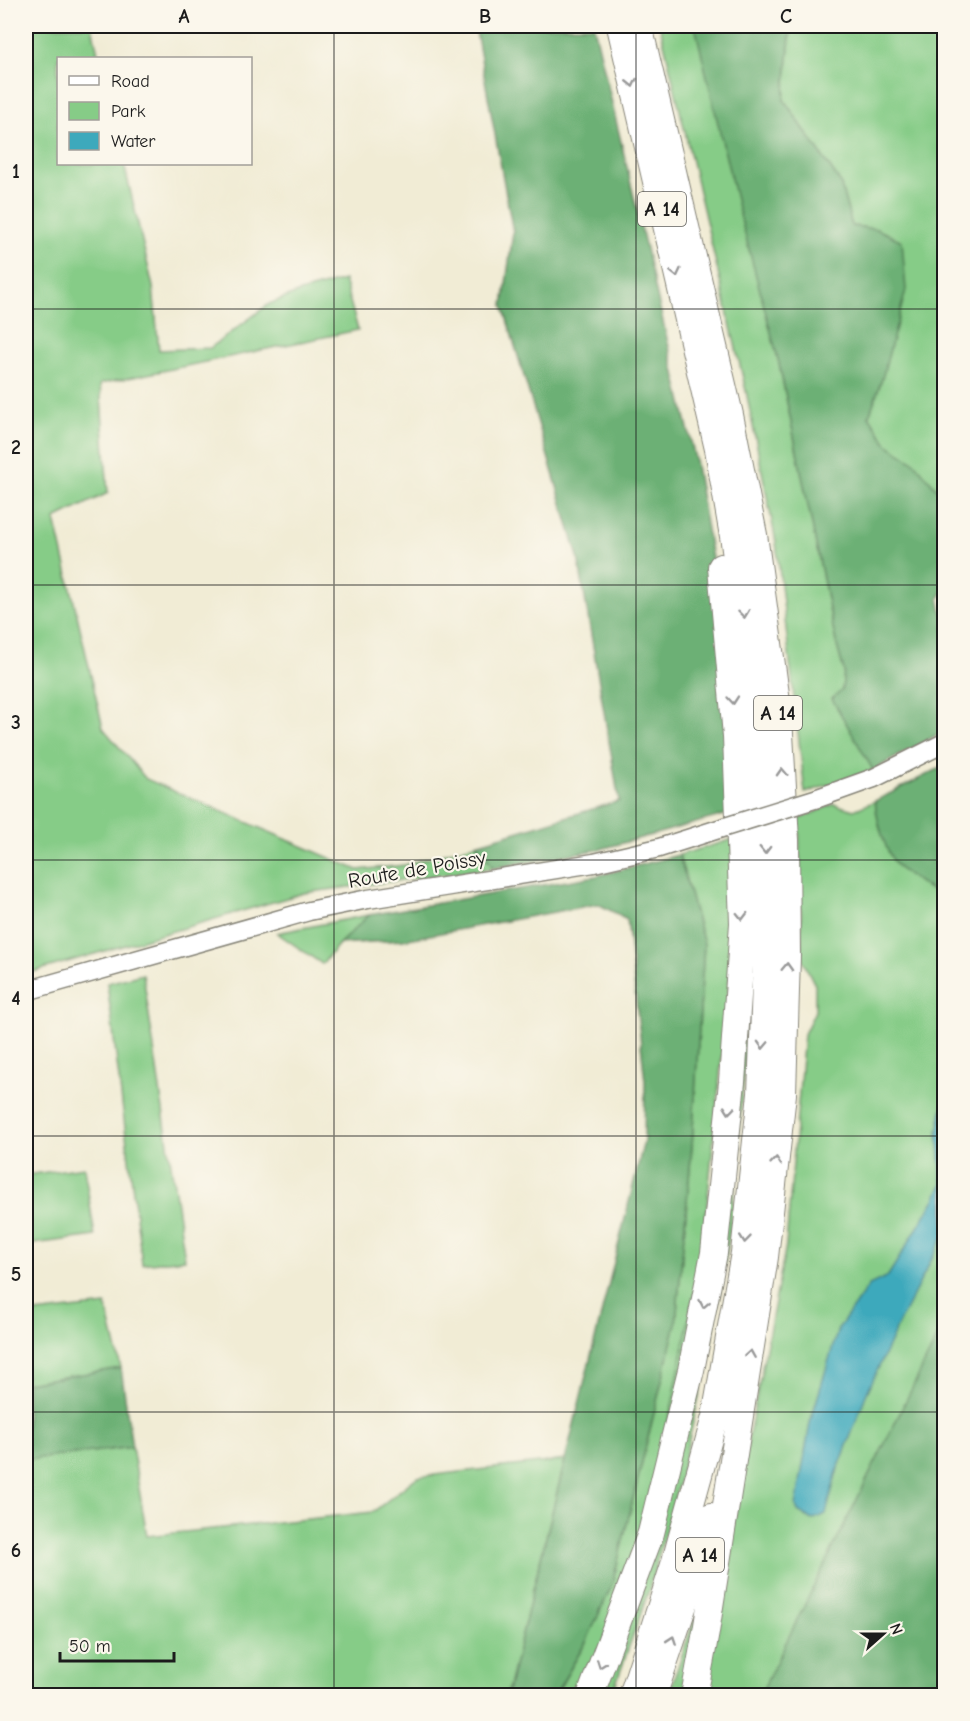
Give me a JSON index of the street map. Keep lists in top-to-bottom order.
{
  "streets": {
    "highway": ["A 14"],
    "street": ["Route de Poissy"]
  },
  "legend": ["Road", "Park", "Water"],
  "scale_bar": "50 m",
  "north": "right",
  "grid": {
    "columns": ["A", "B", "C"],
    "rows": [
      "1",
      "2",
      "3",
      "4",
      "5",
      "6"
    ]
  }
}
